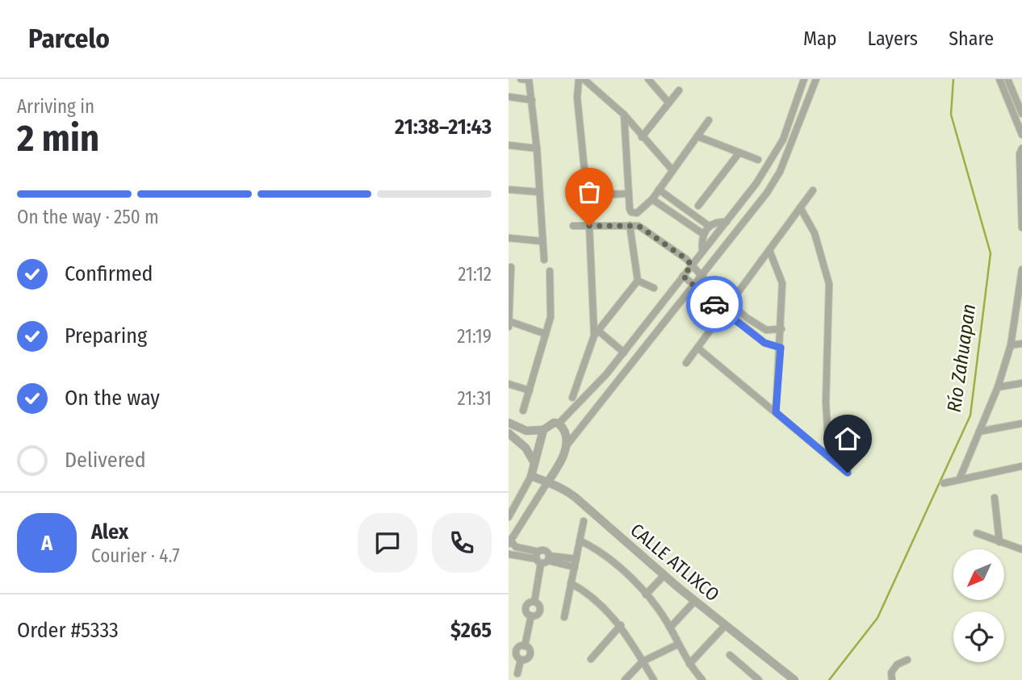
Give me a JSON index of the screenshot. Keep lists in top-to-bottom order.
{
  "streets": {
    "street": ["CALLE ATLIXCO"]
  },
  "water": ["Río Zahuapan"],
  "north": "bottom left",
  "page": {
    "header": "Parcelo",
    "nav": ["Map", "Layers", "Share"],
    "heading": ["2 min", "Arriving in", "21:38–21:43"],
    "panel": [
      "Alex",
      "Courier · 4.7",
      "Order #5333",
      "$265"
    ],
    "bar": "On the way · 250 m",
    "list": [
      ["Confirmed", "21:12"],
      ["Preparing", "21:19"],
      ["On the way", "21:31"],
      "Delivered"
    ],
    "round": "A"
  }
}
